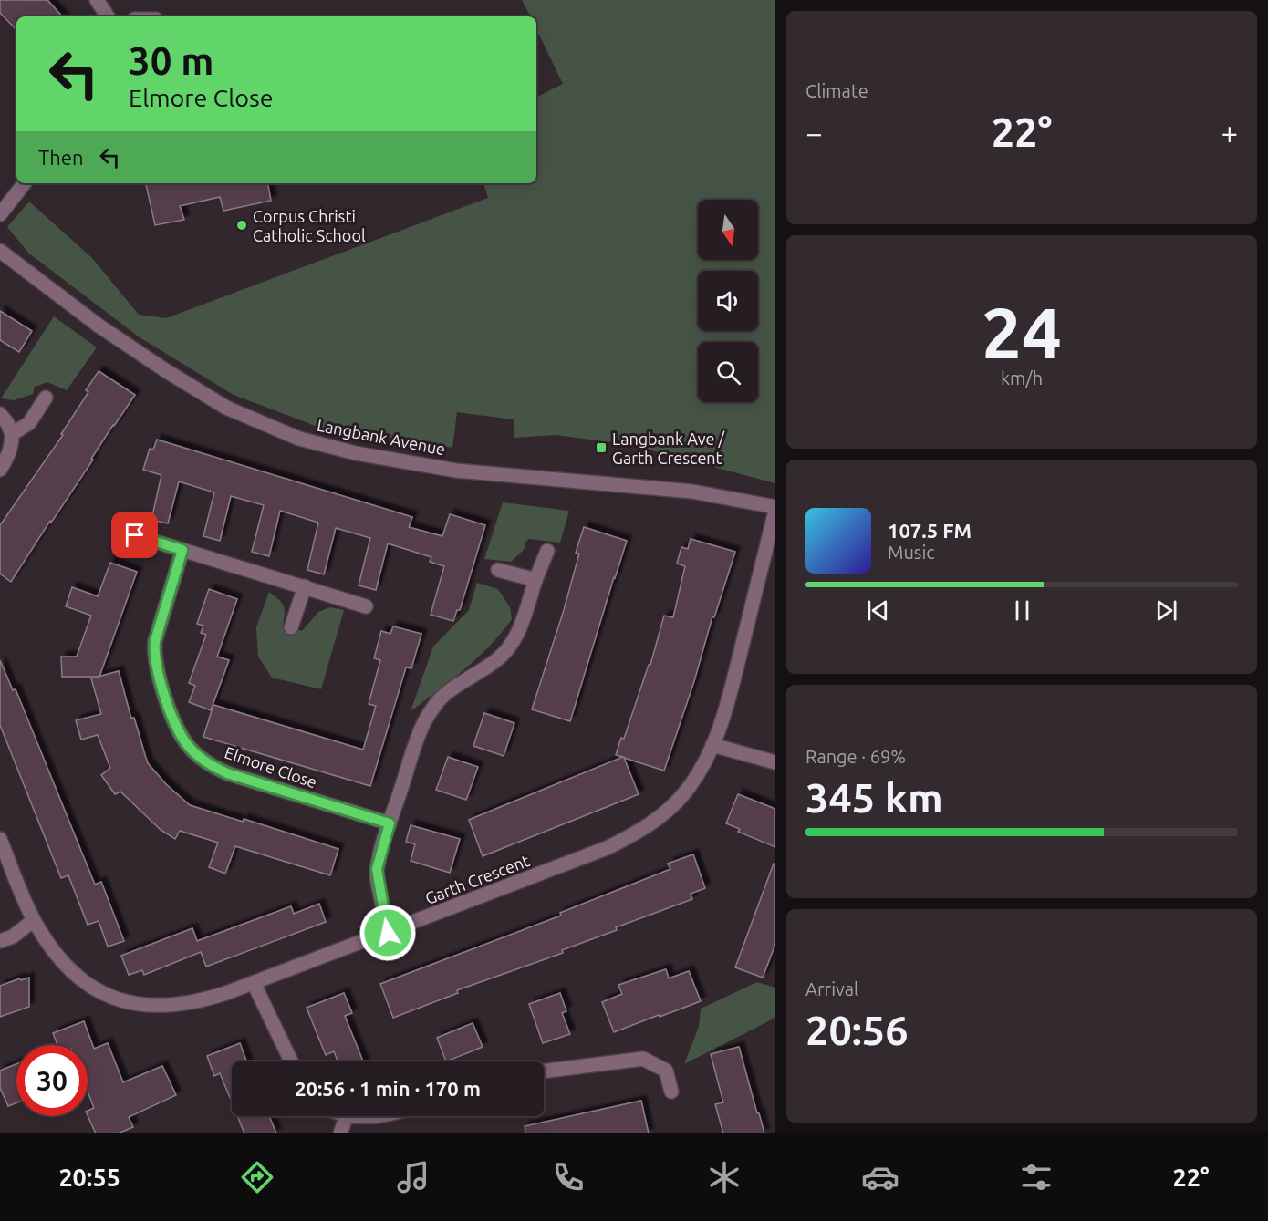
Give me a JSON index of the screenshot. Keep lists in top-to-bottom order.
{
  "streets": {
    "street": ["Langbank Avenue", "Elmore Close", "Garth Crescent"]
  },
  "crossings": [
    ["Langbank Avenue", "Garth Crescent"]
  ],
  "places": {
    "other": ["Corpus Christi Catholic School"],
    "transit": ["Langbank Ave / Garth Crescent"]
  },
  "north": "bottom",
  "page": {
    "tile": [
      "Climate",
      ["24", "km/h"],
      ["Range · 69%", "345 km"],
      ["Arrival", "20:56"]
    ],
    "turn": ["30 m", "Elmore Close"],
    "heat": ["−", "22°", "+"],
    "then": "Then",
    "song": ["107.5 FM", "Music"],
    "limit": "30",
    "trip": "20:56 · 1 min · 170 m",
    "tabs": ["20:55", "22°"]
  }
}
